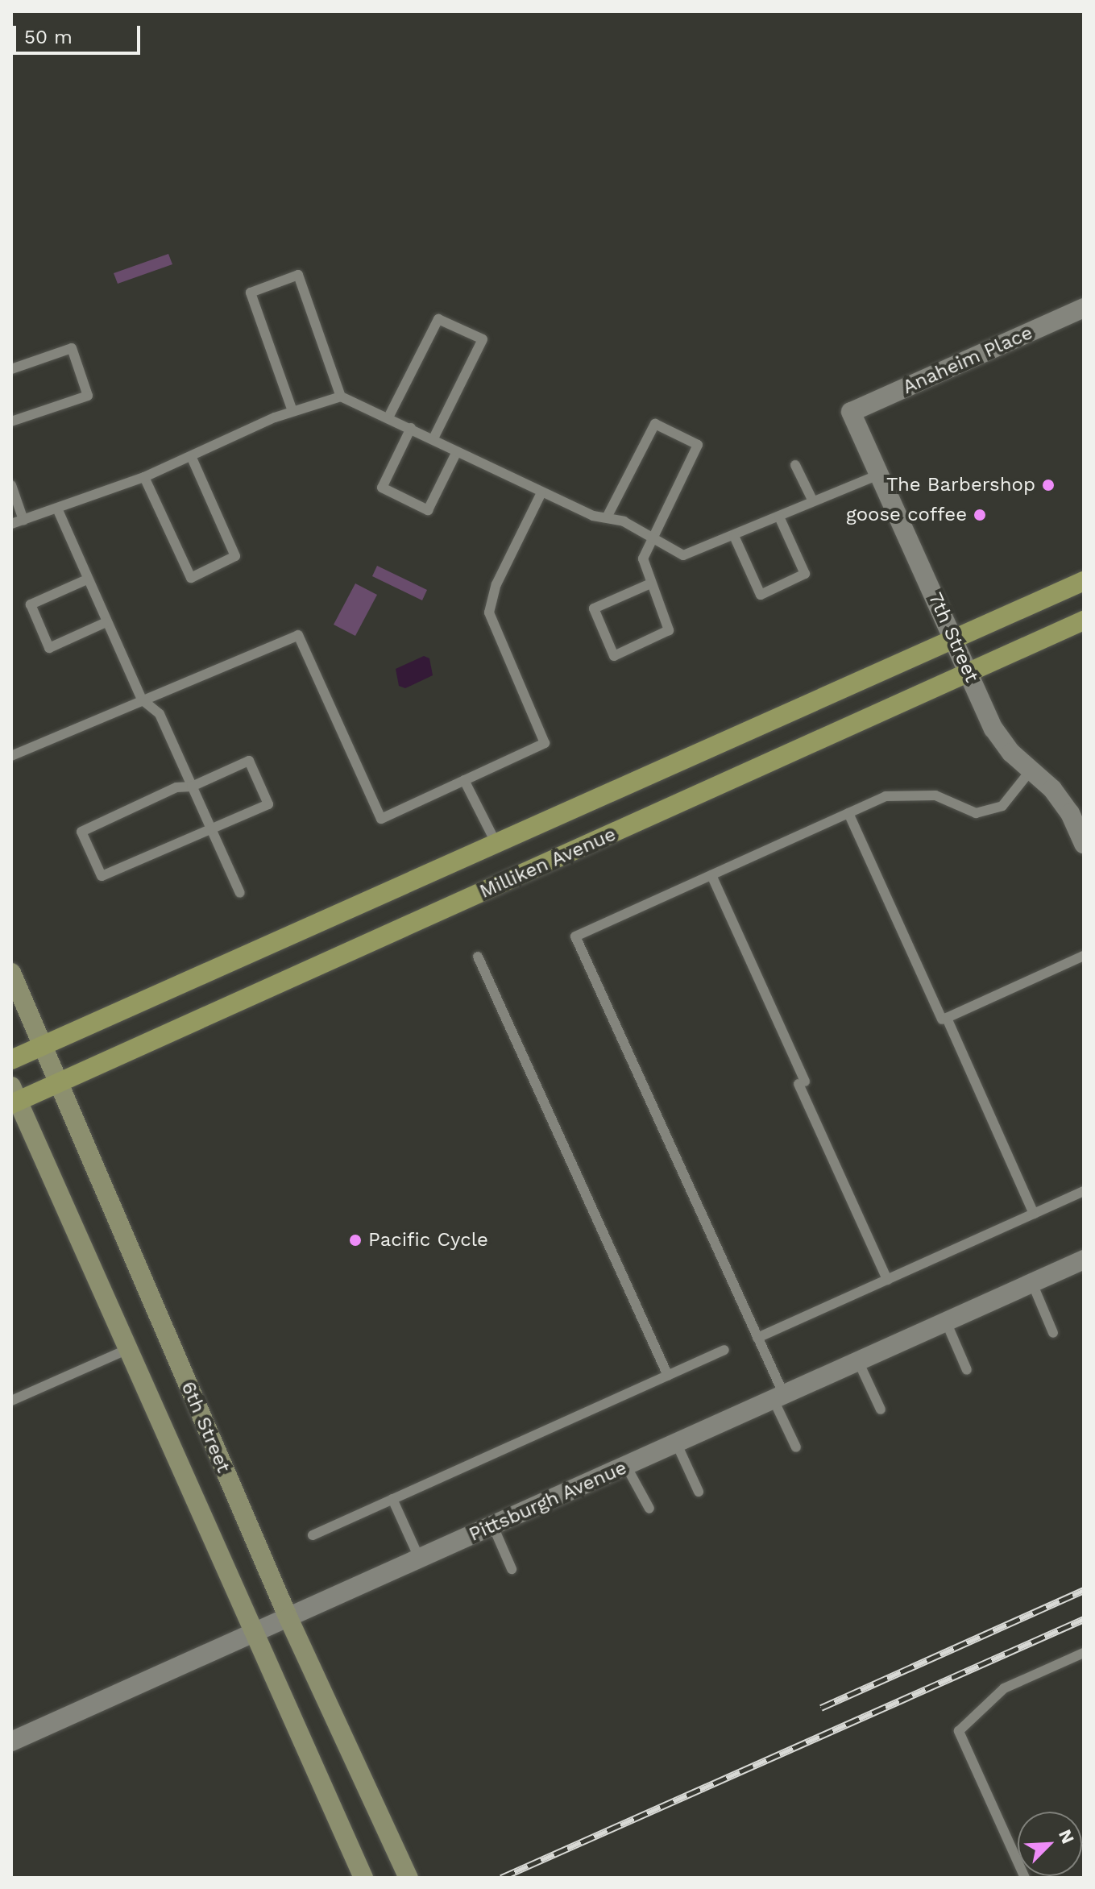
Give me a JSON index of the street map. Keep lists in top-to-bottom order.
{
  "streets": {
    "main road": ["Milliken Avenue", "6th Street"],
    "street": ["Anaheim Place", "7th Street", "Pittsburgh Avenue"]
  },
  "crossings": [
    ["Anaheim Place", "7th Street"],
    ["7th Street", "Milliken Avenue"],
    ["Milliken Avenue", "6th Street"],
    ["6th Street", "Pittsburgh Avenue"]
  ],
  "places": ["The Barbershop", "goose coffee", "Pacific Cycle"],
  "scale_bar": "50 m",
  "north": "top right"
}
